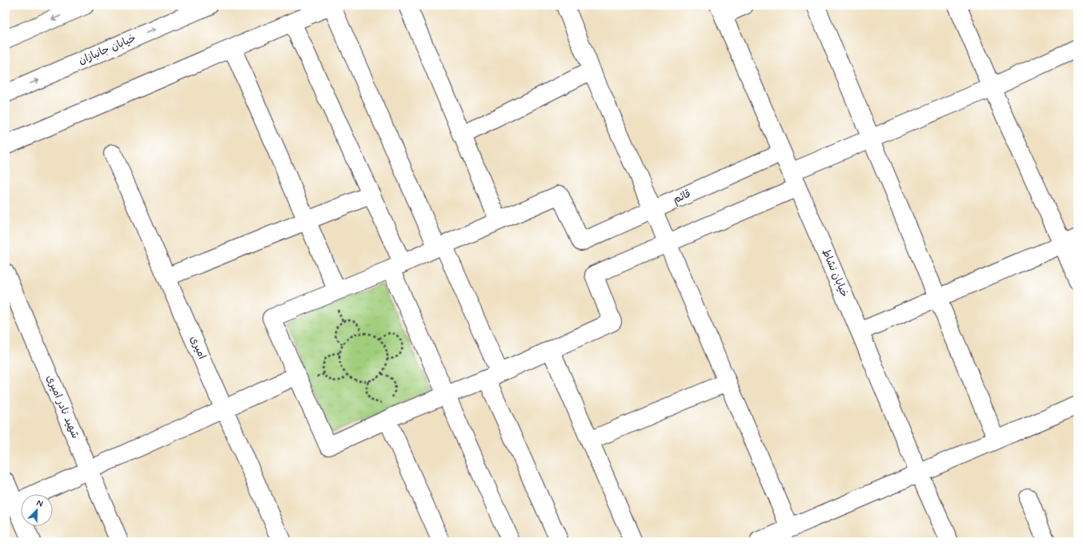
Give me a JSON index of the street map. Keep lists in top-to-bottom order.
{
  "streets": {
    "street": [
      "خیابان جانبازان",
      "قائم",
      "خیابان نشاط",
      "امیری",
      "شهید نادر امیری"
    ]
  },
  "crossings": [
    ["قائم", "خیابان نشاط"]
  ],
  "north": "top right"
}
